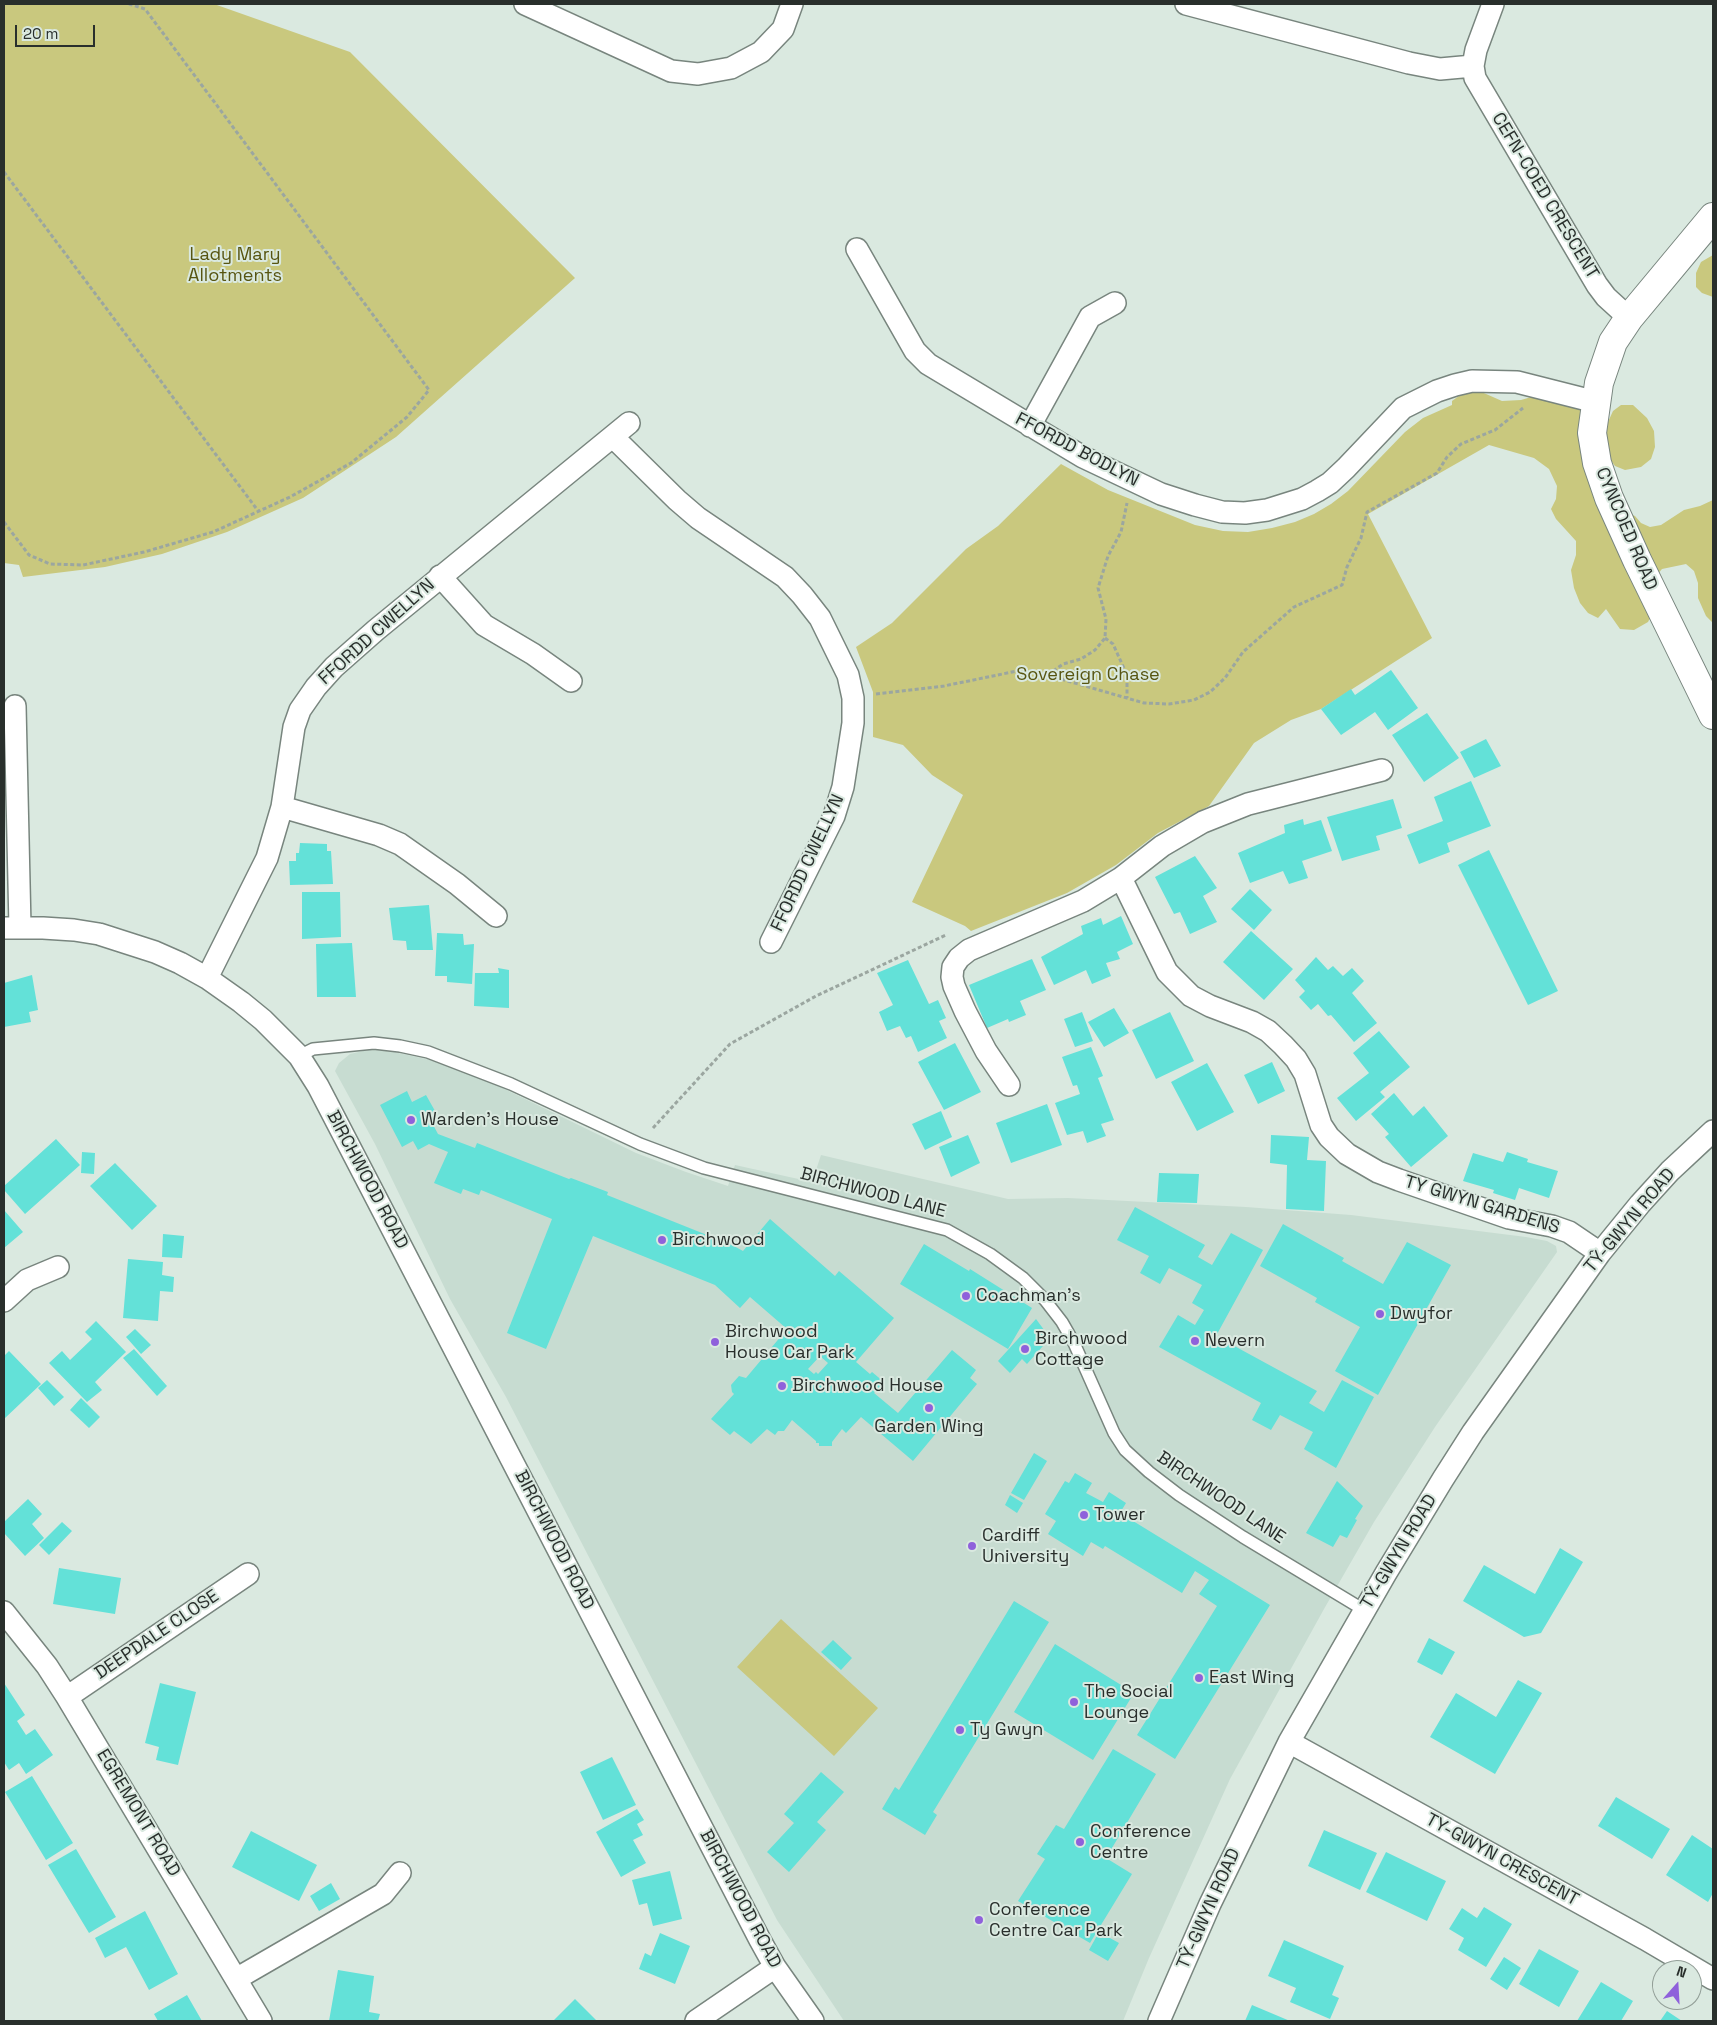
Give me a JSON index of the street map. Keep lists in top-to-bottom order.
{
  "streets": {
    "street": [
      "CEFN-COED CRESCENT",
      "FFORDD BODLYN",
      "CYNCOED ROAD",
      "FFORDD CWELLYN",
      "BIRCHWOOD ROAD",
      "TY GWYN GARDENS",
      "TŶ-GWYN ROAD",
      "DEEPDALE CLOSE",
      "EGREMONT ROAD",
      "TY-GWYN CRESCENT"
    ],
    "lane": ["BIRCHWOOD LANE"]
  },
  "crossings": [
    ["CEFN-COED CRESCENT", "CYNCOED ROAD"],
    ["FFORDD BODLYN", "CYNCOED ROAD"],
    ["FFORDD CWELLYN", "BIRCHWOOD ROAD"],
    ["BIRCHWOOD ROAD", "BIRCHWOOD LANE"],
    ["BIRCHWOOD LANE", "TŶ-GWYN ROAD"],
    ["TY GWYN GARDENS", "TŶ-GWYN ROAD"],
    ["TŶ-GWYN ROAD", "TY-GWYN CRESCENT"],
    ["DEEPDALE CLOSE", "EGREMONT ROAD"]
  ],
  "parks": ["Lady Mary Allotments", "Sovereign Chase"],
  "places": [
    "Warden's House",
    "Birchwood",
    "Coachman's",
    "Dwyfor",
    "Nevern",
    "Birchwood House Car Park",
    "Birchwood Cottage",
    "Birchwood House",
    "Garden Wing",
    "Tower",
    "Cardiff University",
    "East Wing",
    "The Social Lounge",
    "Ty Gwyn",
    "Conference Centre",
    "Conference Centre Car Park"
  ],
  "scale_bar": "20 m",
  "north": "top"
}
